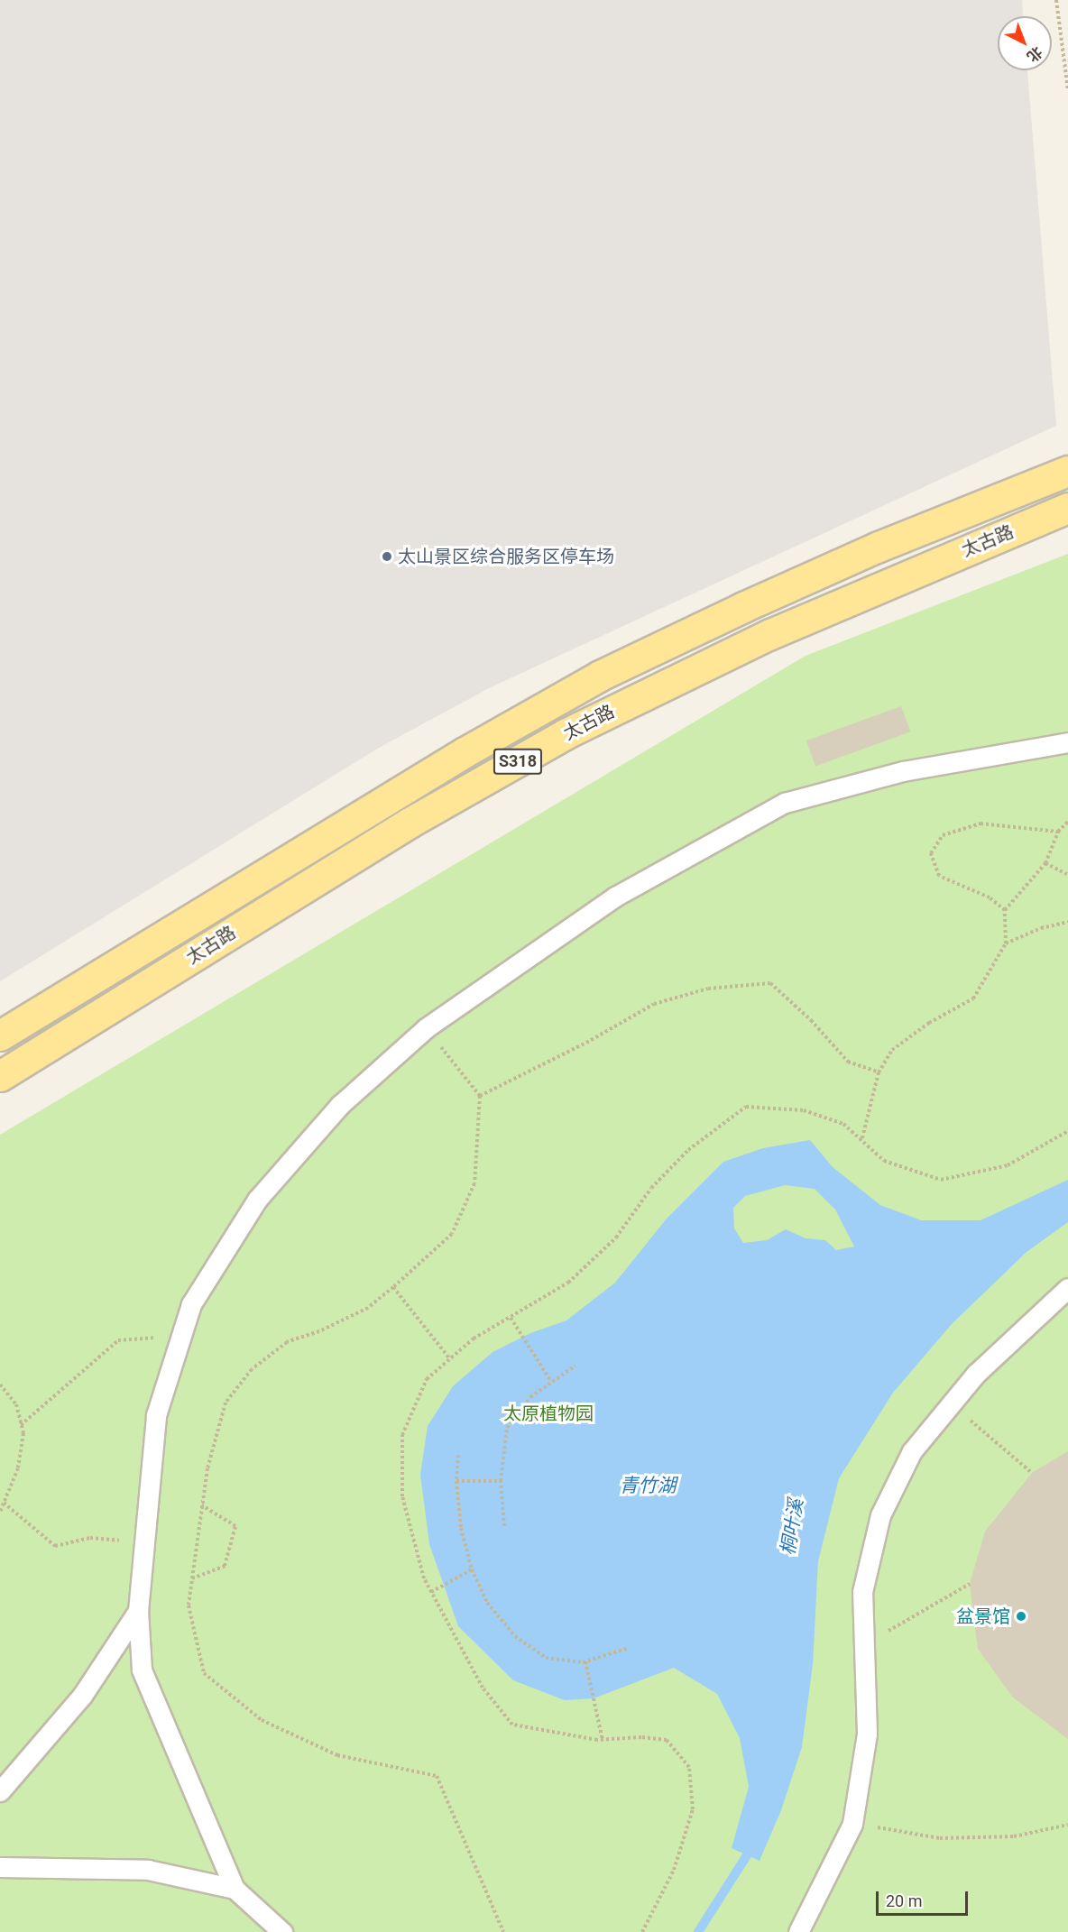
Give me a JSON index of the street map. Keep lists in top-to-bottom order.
{
  "streets": {
    "main road": ["太古路", "S318"]
  },
  "water": ["青竹湖", "桐叶溪"],
  "parks": ["太原植物园"],
  "places": ["太山景区综合服务区停车场", "盆景馆"],
  "scale_bar": "20 m",
  "north": "bottom right"
}
